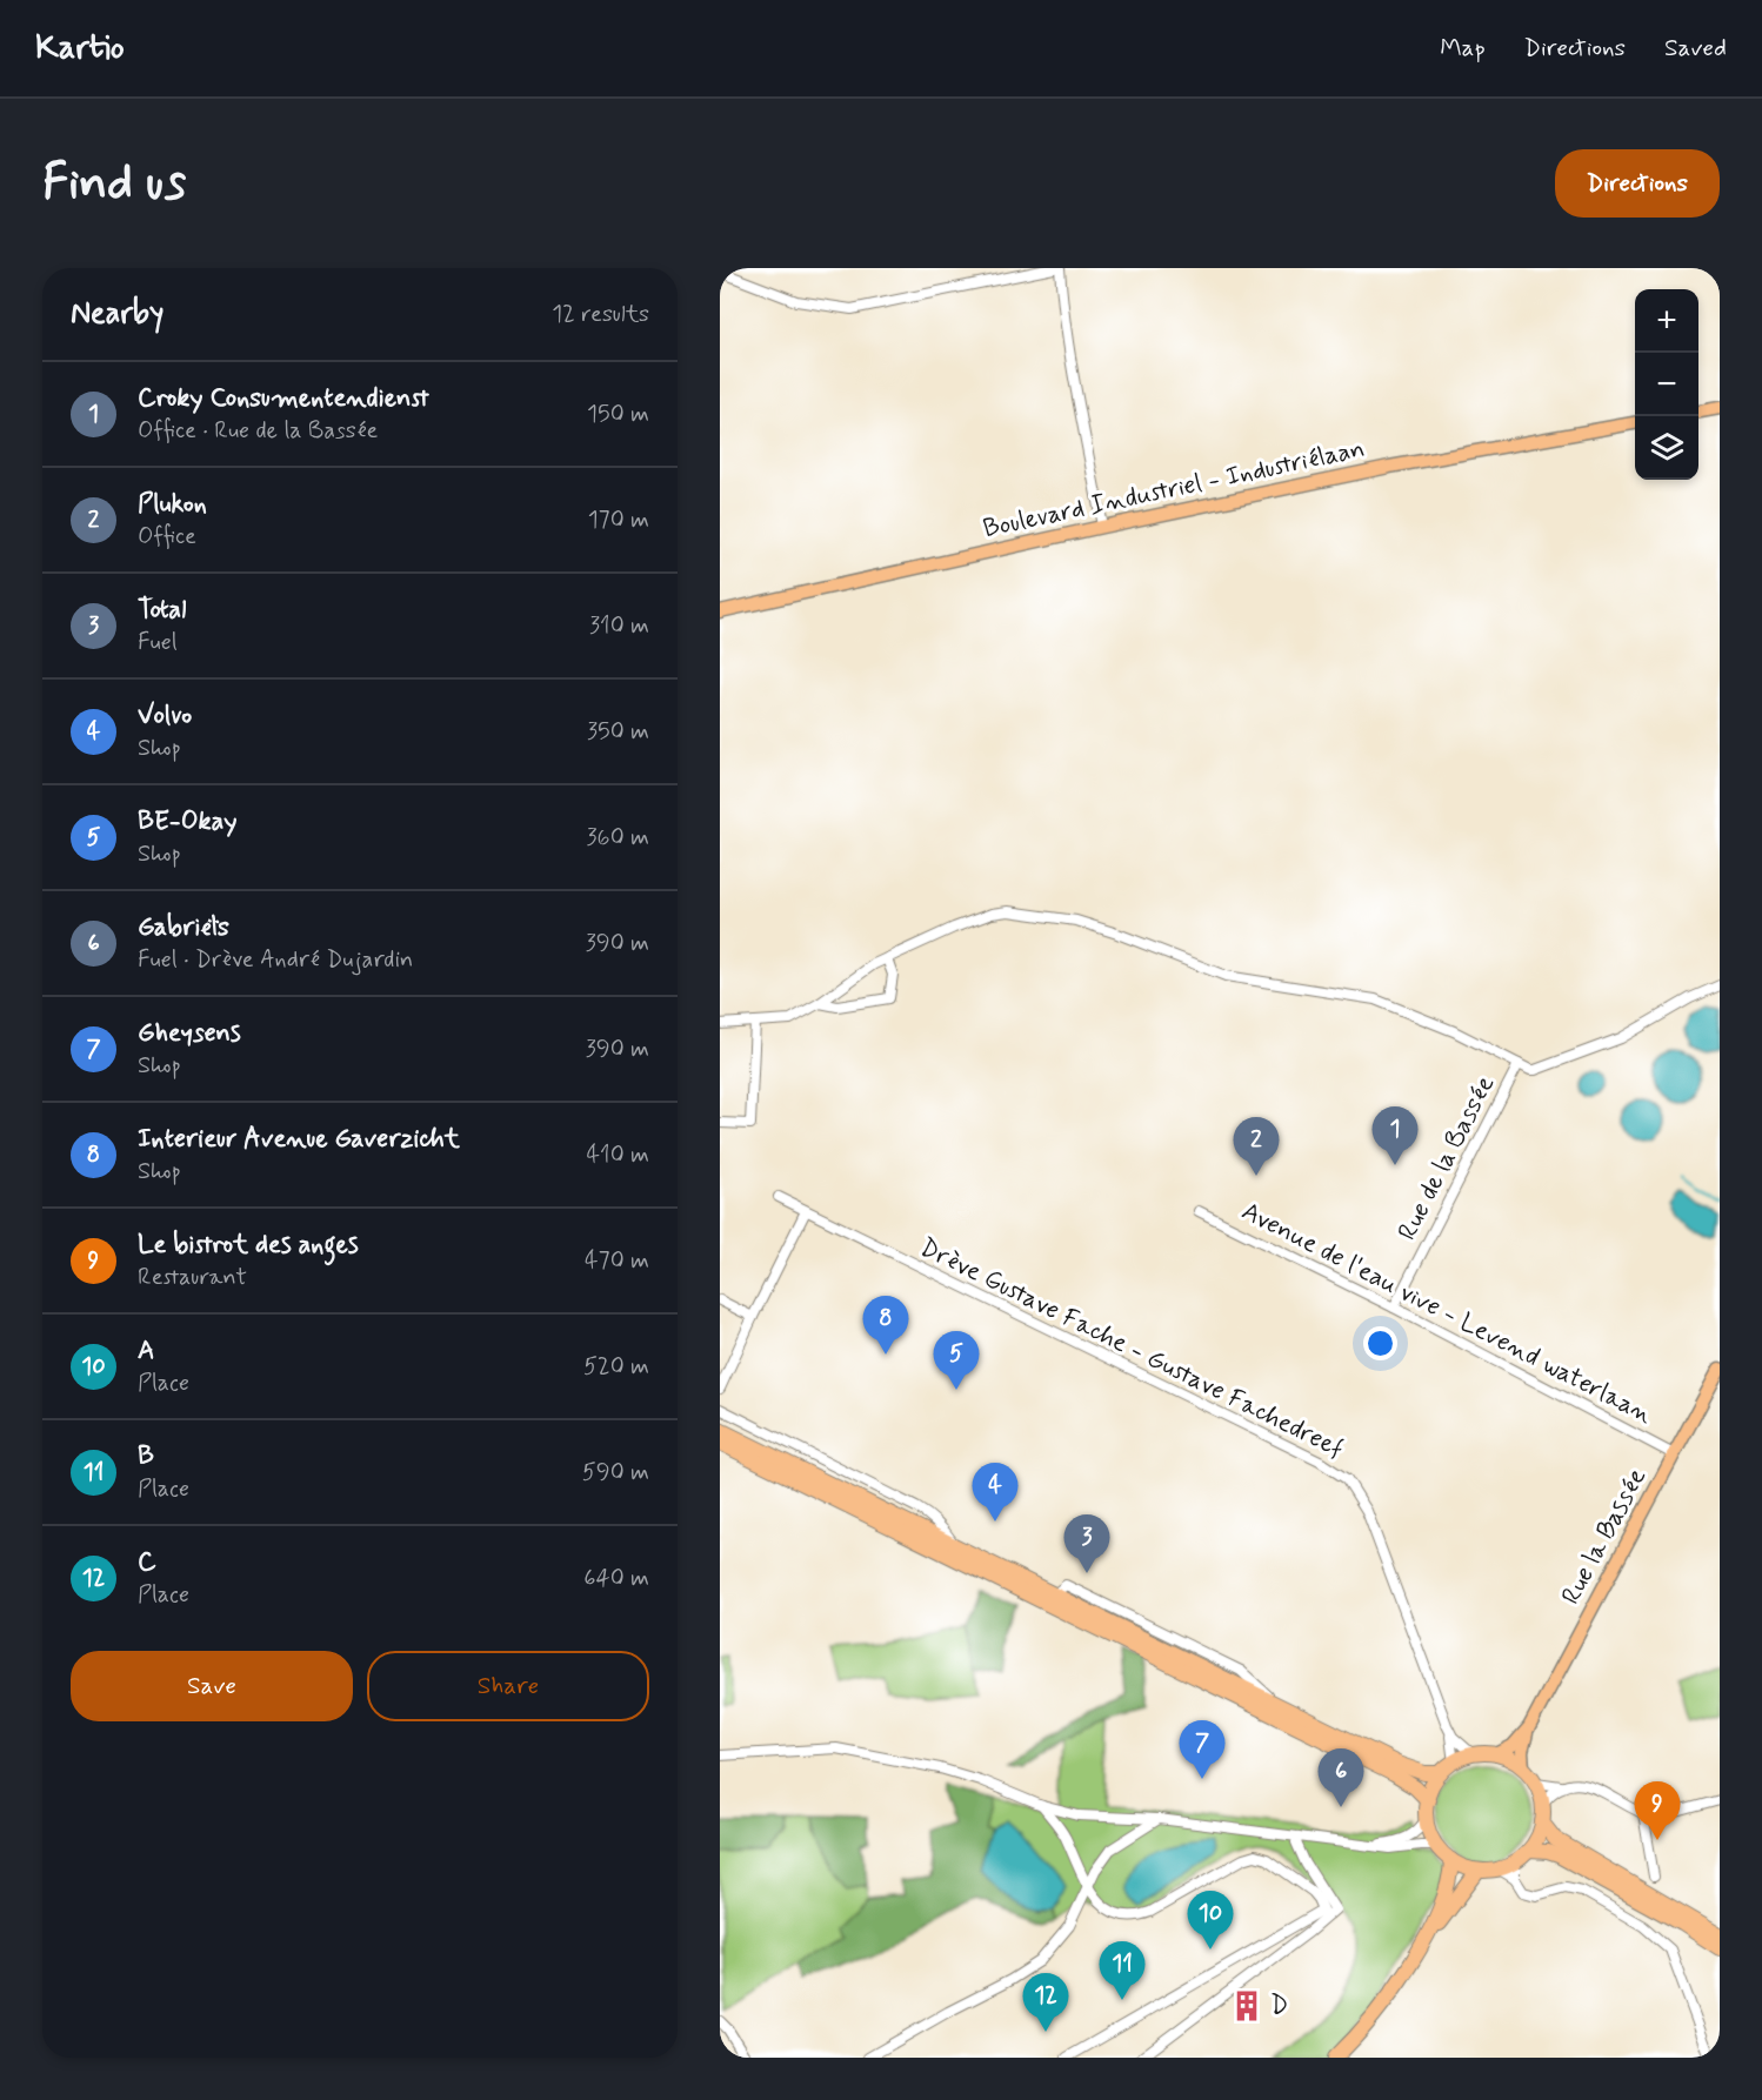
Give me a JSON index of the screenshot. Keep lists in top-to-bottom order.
{
  "streets": {
    "main road": ["Boulevard Industriel - Industriélaan", "Rue la Bassée"],
    "street": ["Rue de la Bassée", "Avenue de l'eau vive - Levend waterlaan", "Drève Gustave Fache - Gustave Fachedreef"]
  },
  "crossings": [
    ["Rue de la Bassée", "Avenue de l'eau vive - Levend waterlaan"],
    ["Avenue de l'eau vive - Levend waterlaan", "Rue la Bassée"],
    ["Drève Gustave Fache - Gustave Fachedreef", "Rue la Bassée"]
  ],
  "places": {
    "building": ["D"]
  },
  "page": {
    "header": "Kartio",
    "nav": ["Map", "Directions", "Saved"],
    "buttons": [
      "Directions",
      ["Save", "Share"]
    ],
    "title": "Find us",
    "heading": ["Nearby", "12 results"],
    "map_buttons": ["+", "−"],
    "list": [
      {
        "mark": "1",
        "name": "Croky Consumentendienst",
        "note": "Office · Rue de la Bassée",
        "value": "150 m"
      },
      {
        "mark": "2",
        "name": "Plukon",
        "note": "Office",
        "value": "170 m"
      },
      {
        "mark": "3",
        "name": "Total",
        "note": "Fuel",
        "value": "310 m"
      },
      {
        "mark": "4",
        "name": "Volvo",
        "note": "Shop",
        "value": "350 m"
      },
      {
        "mark": "5",
        "name": "BE-Okay",
        "note": "Shop",
        "value": "360 m"
      },
      {
        "mark": "6",
        "name": "Gabriëls",
        "note": "Fuel · Drève André Dujardin",
        "value": "390 m"
      },
      {
        "mark": "7",
        "name": "Gheysens",
        "note": "Shop",
        "value": "390 m"
      },
      {
        "mark": "8",
        "name": "Interieur Avenue Gaverzicht",
        "note": "Shop",
        "value": "410 m"
      },
      {
        "mark": "9",
        "name": "Le bistrot des anges",
        "note": "Restaurant",
        "value": "470 m"
      },
      {
        "mark": "10",
        "name": "A",
        "note": "Place",
        "value": "520 m"
      },
      {
        "mark": "11",
        "name": "B",
        "note": "Place",
        "value": "590 m"
      },
      {
        "mark": "12",
        "name": "C",
        "note": "Place",
        "value": "640 m"
      }
    ],
    "pins": [
      "1",
      "2",
      "8",
      "5",
      "4",
      "3",
      "7",
      "6",
      "9",
      "10",
      "11",
      "12"
    ]
  }
}
